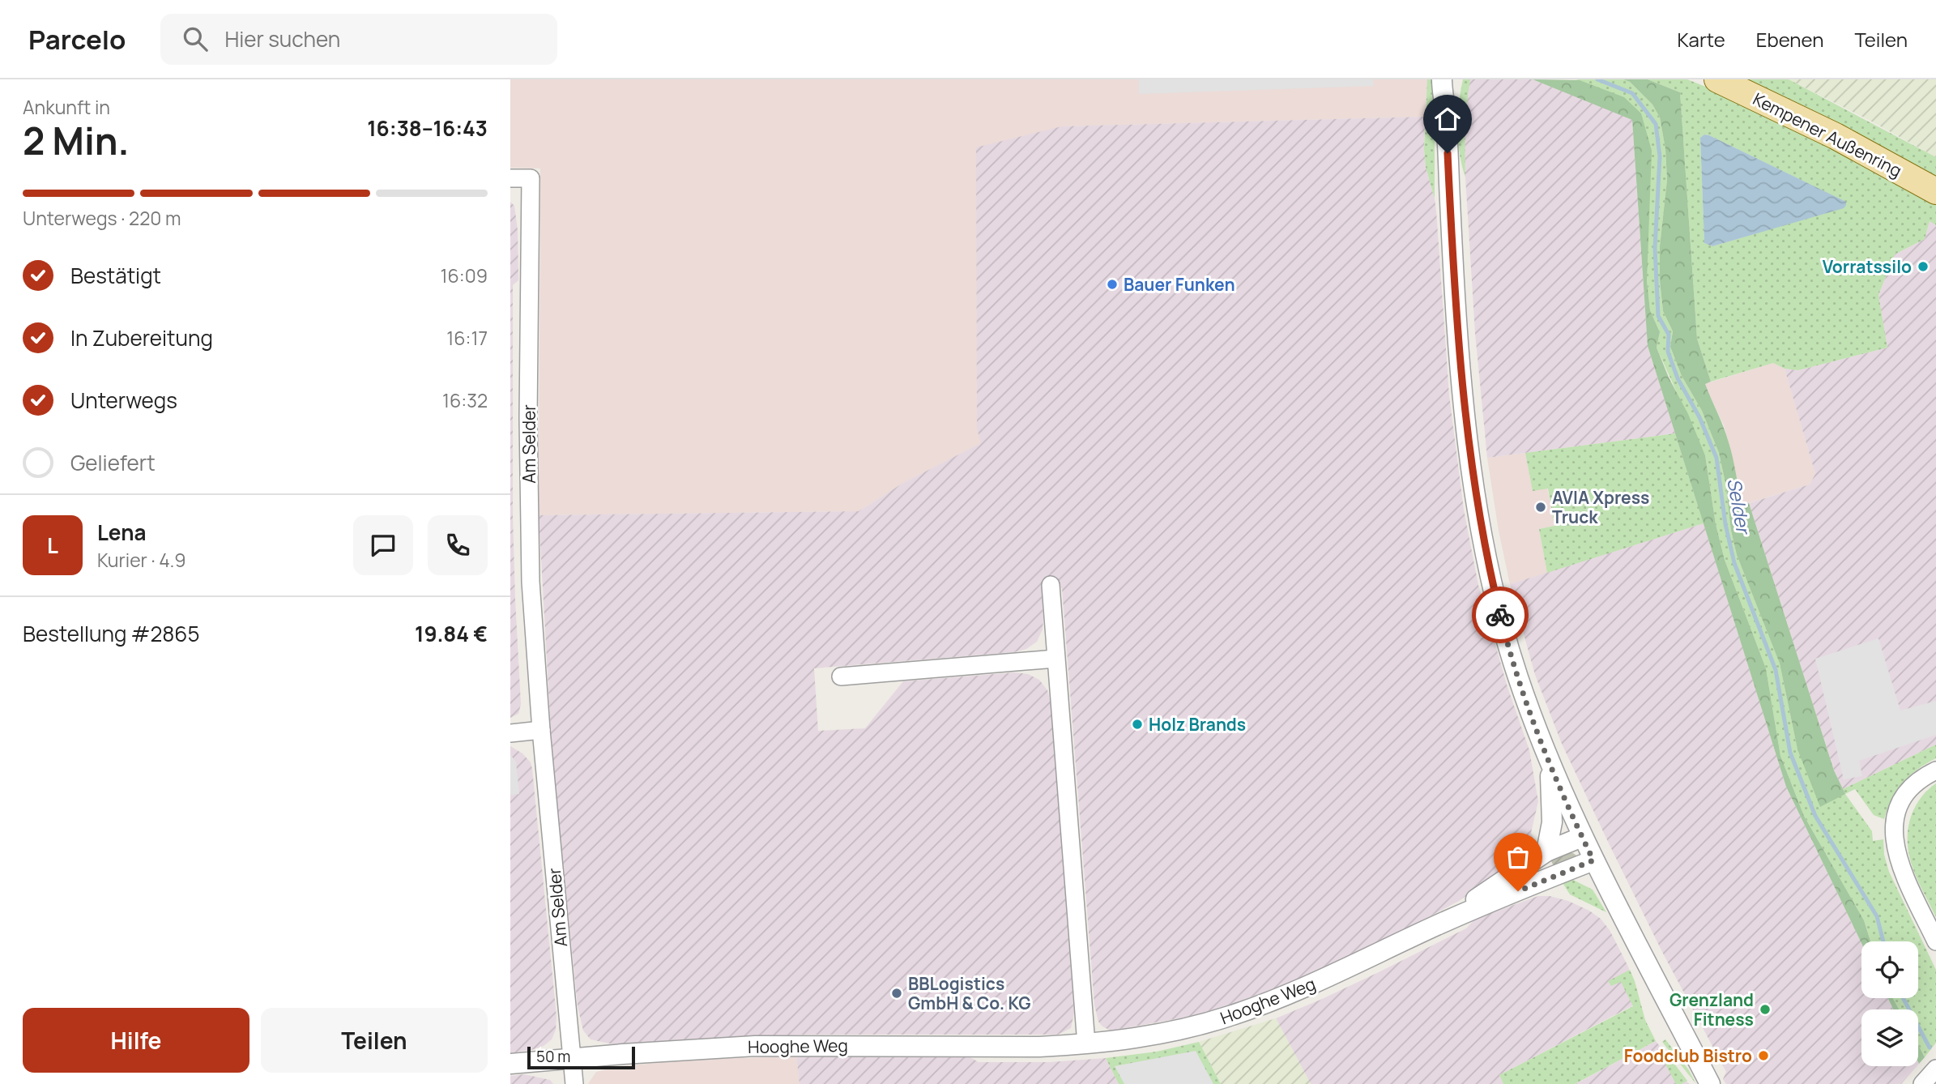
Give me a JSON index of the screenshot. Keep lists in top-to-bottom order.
{
  "streets": {
    "main road": ["Kempener Außenring"],
    "street": ["Am Selder", "Hooghe Weg"]
  },
  "crossings": [
    ["Am Selder", "Hooghe Weg"]
  ],
  "water": ["Selder"],
  "places": [
    "Vorratssilo",
    "Bauer Funken",
    "AVIA Xpress Truck",
    "Holz Brands",
    "BBLogistics GmbH & Co. KG",
    "Grenzland Fitness",
    "Foodclub Bistro"
  ],
  "scale_bar": "50 m",
  "page": {
    "header": "Parcelo",
    "search": "Hier suchen",
    "nav": ["Karte", "Ebenen", "Teilen"],
    "heading": ["2 Min.", "Ankunft in", "16:38–16:43"],
    "panel": [
      "Lena",
      "Kurier · 4.9",
      "Bestellung #2865",
      "19.84 €"
    ],
    "bar": "Unterwegs · 220 m",
    "list": [
      ["Bestätigt", "16:09"],
      ["In Zubereitung", "16:17"],
      ["Unterwegs", "16:32"],
      "Geliefert"
    ],
    "round": "L",
    "buttons": ["Hilfe", "Teilen"],
    "scale": "50 m"
  }
}
